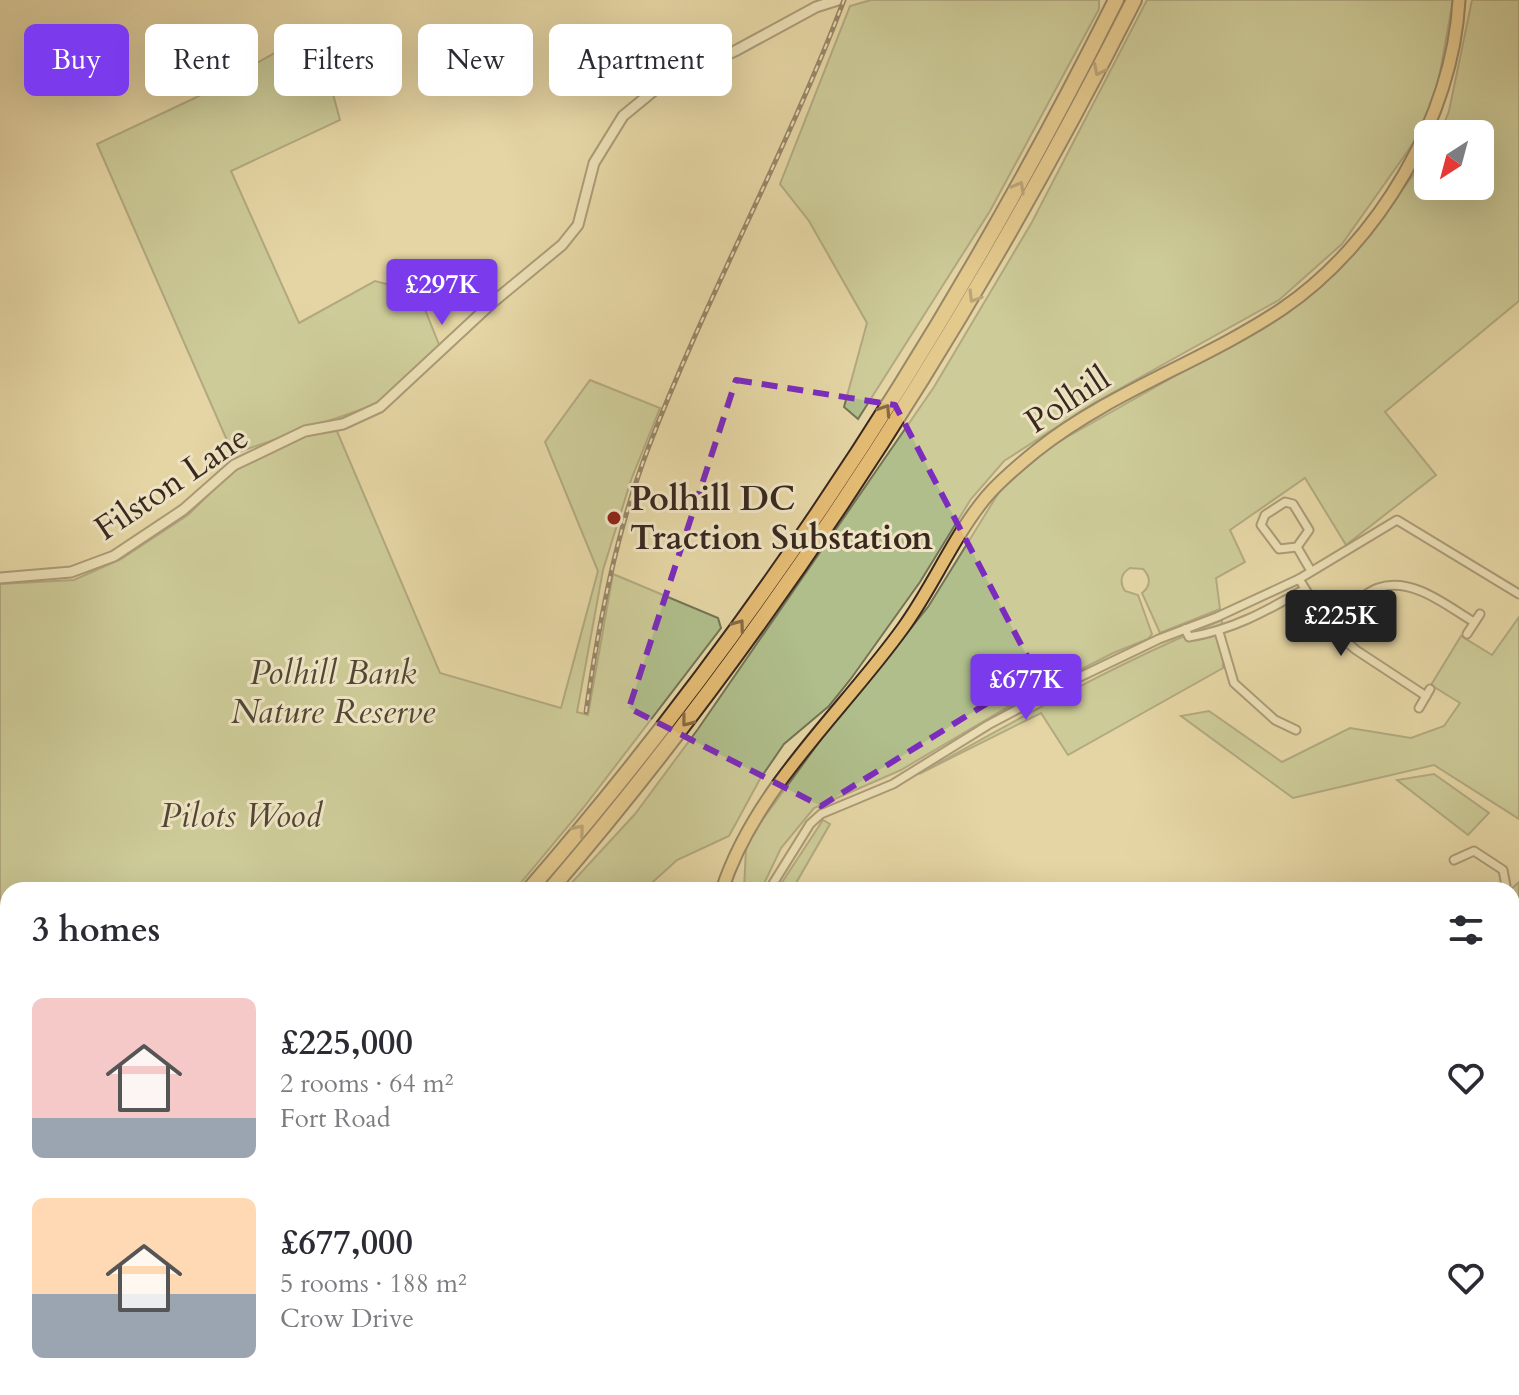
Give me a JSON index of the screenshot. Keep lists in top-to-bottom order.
{
  "streets": {
    "main road": ["Polhill"],
    "street": ["Filston Lane"]
  },
  "parks": ["Polhill Bank Nature Reserve", "Pilots Wood"],
  "places": ["Polhill DC Traction Substation"],
  "north": "bottom left",
  "page": {
    "chip": [
      "Buy",
      "Rent",
      "Filters",
      "New",
      "Apartment"
    ],
    "price": ["£297K", "£225K", "£677K"],
    "heading": "3 homes",
    "list": [
      {
        "name": "£225,000",
        "note": "2 rooms · 64 m² · Fort Road"
      },
      {
        "name": "£677,000",
        "note": "5 rooms · 188 m² · Crow Drive"
      }
    ]
  }
}
